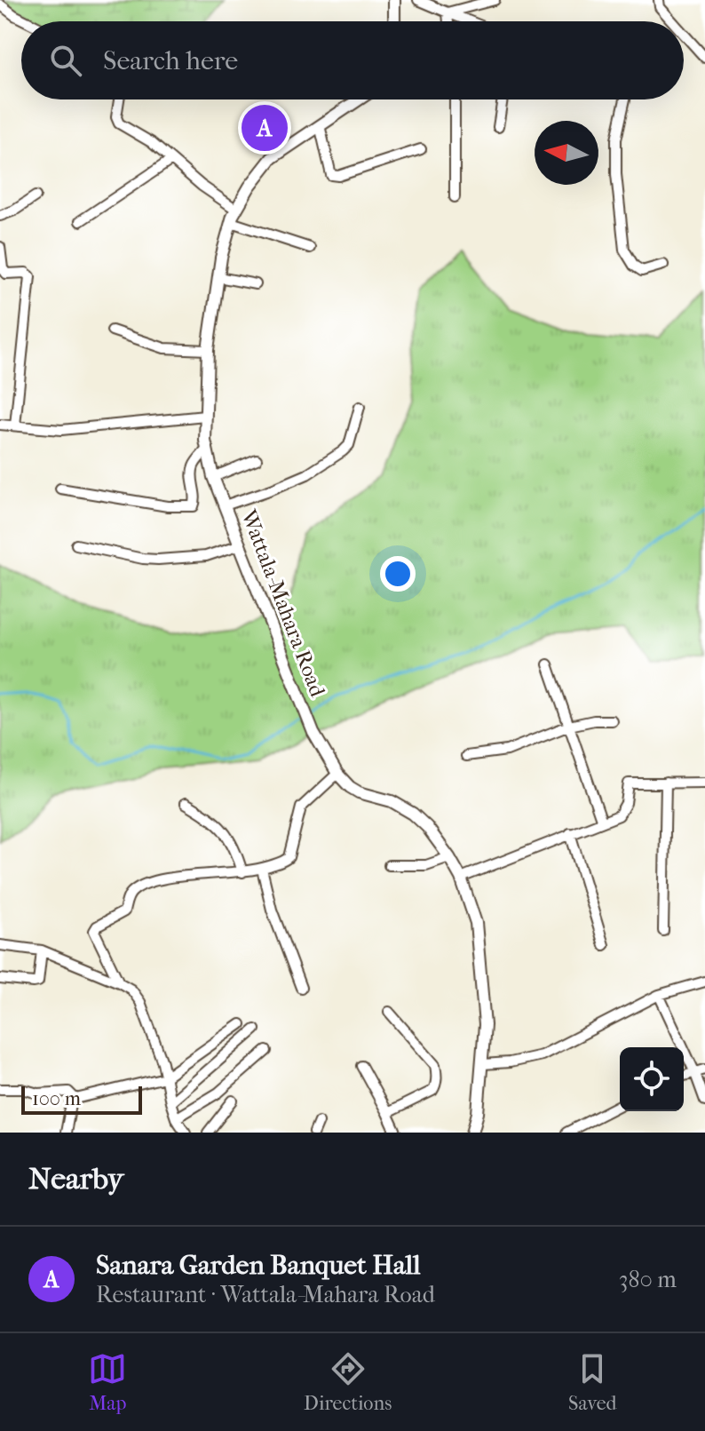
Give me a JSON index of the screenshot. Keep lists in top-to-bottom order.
{
  "streets": {
    "main road": ["Wattala-Mahara Road"]
  },
  "scale_bar": "100 m",
  "north": "left",
  "page": {
    "search": "Search here",
    "pins": "A",
    "scale": "100 m",
    "heading": "Nearby",
    "list": [
      {
        "mark": "A",
        "name": "Sanara Garden Banquet Hall",
        "note": "Restaurant · Wattala-Mahara Road",
        "value": "380 m"
      }
    ],
    "nav": ["Map", "Directions", "Saved"]
  }
}
